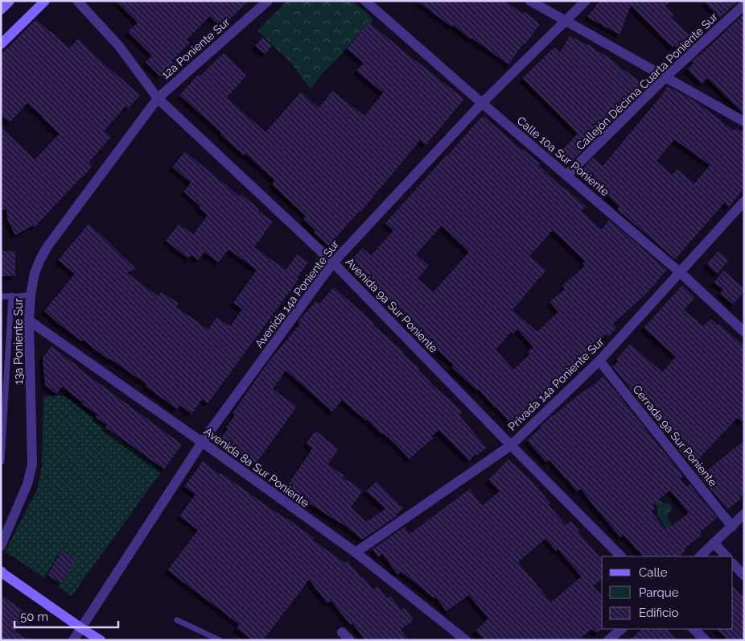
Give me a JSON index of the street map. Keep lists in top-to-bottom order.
{
  "streets": {
    "street": [
      "12a Poniente Sur",
      "Callejón Décima Cuarta Poniente Sur",
      "Calle 10a Sur Poniente",
      "Avenida 14a Poniente Sur",
      "Avenida 9a Sur Poniente",
      "13a Poniente Sur",
      "Privada 14a Poniente Sur",
      "Cerrada 9a Sur Poniente",
      "Avenida 8a Sur Poniente"
    ]
  },
  "crossings": [
    ["12a Poniente Sur", "Avenida 9a Sur Poniente"],
    ["12a Poniente Sur", "13a Poniente Sur"],
    ["Callejón Décima Cuarta Poniente Sur", "Calle 10a Sur Poniente"],
    ["Calle 10a Sur Poniente", "Avenida 14a Poniente Sur"],
    ["Calle 10a Sur Poniente", "Privada 14a Poniente Sur"],
    ["Avenida 14a Poniente Sur", "Avenida 9a Sur Poniente"],
    ["Avenida 14a Poniente Sur", "Avenida 8a Sur Poniente"],
    ["Avenida 9a Sur Poniente", "13a Poniente Sur"],
    ["Avenida 9a Sur Poniente", "Privada 14a Poniente Sur"],
    ["13a Poniente Sur", "Avenida 8a Sur Poniente"],
    ["Privada 14a Poniente Sur", "Cerrada 9a Sur Poniente"],
    ["Privada 14a Poniente Sur", "Avenida 8a Sur Poniente"]
  ],
  "legend": ["Calle", "Parque", "Edificio"],
  "scale_bar": "50 m"
}
